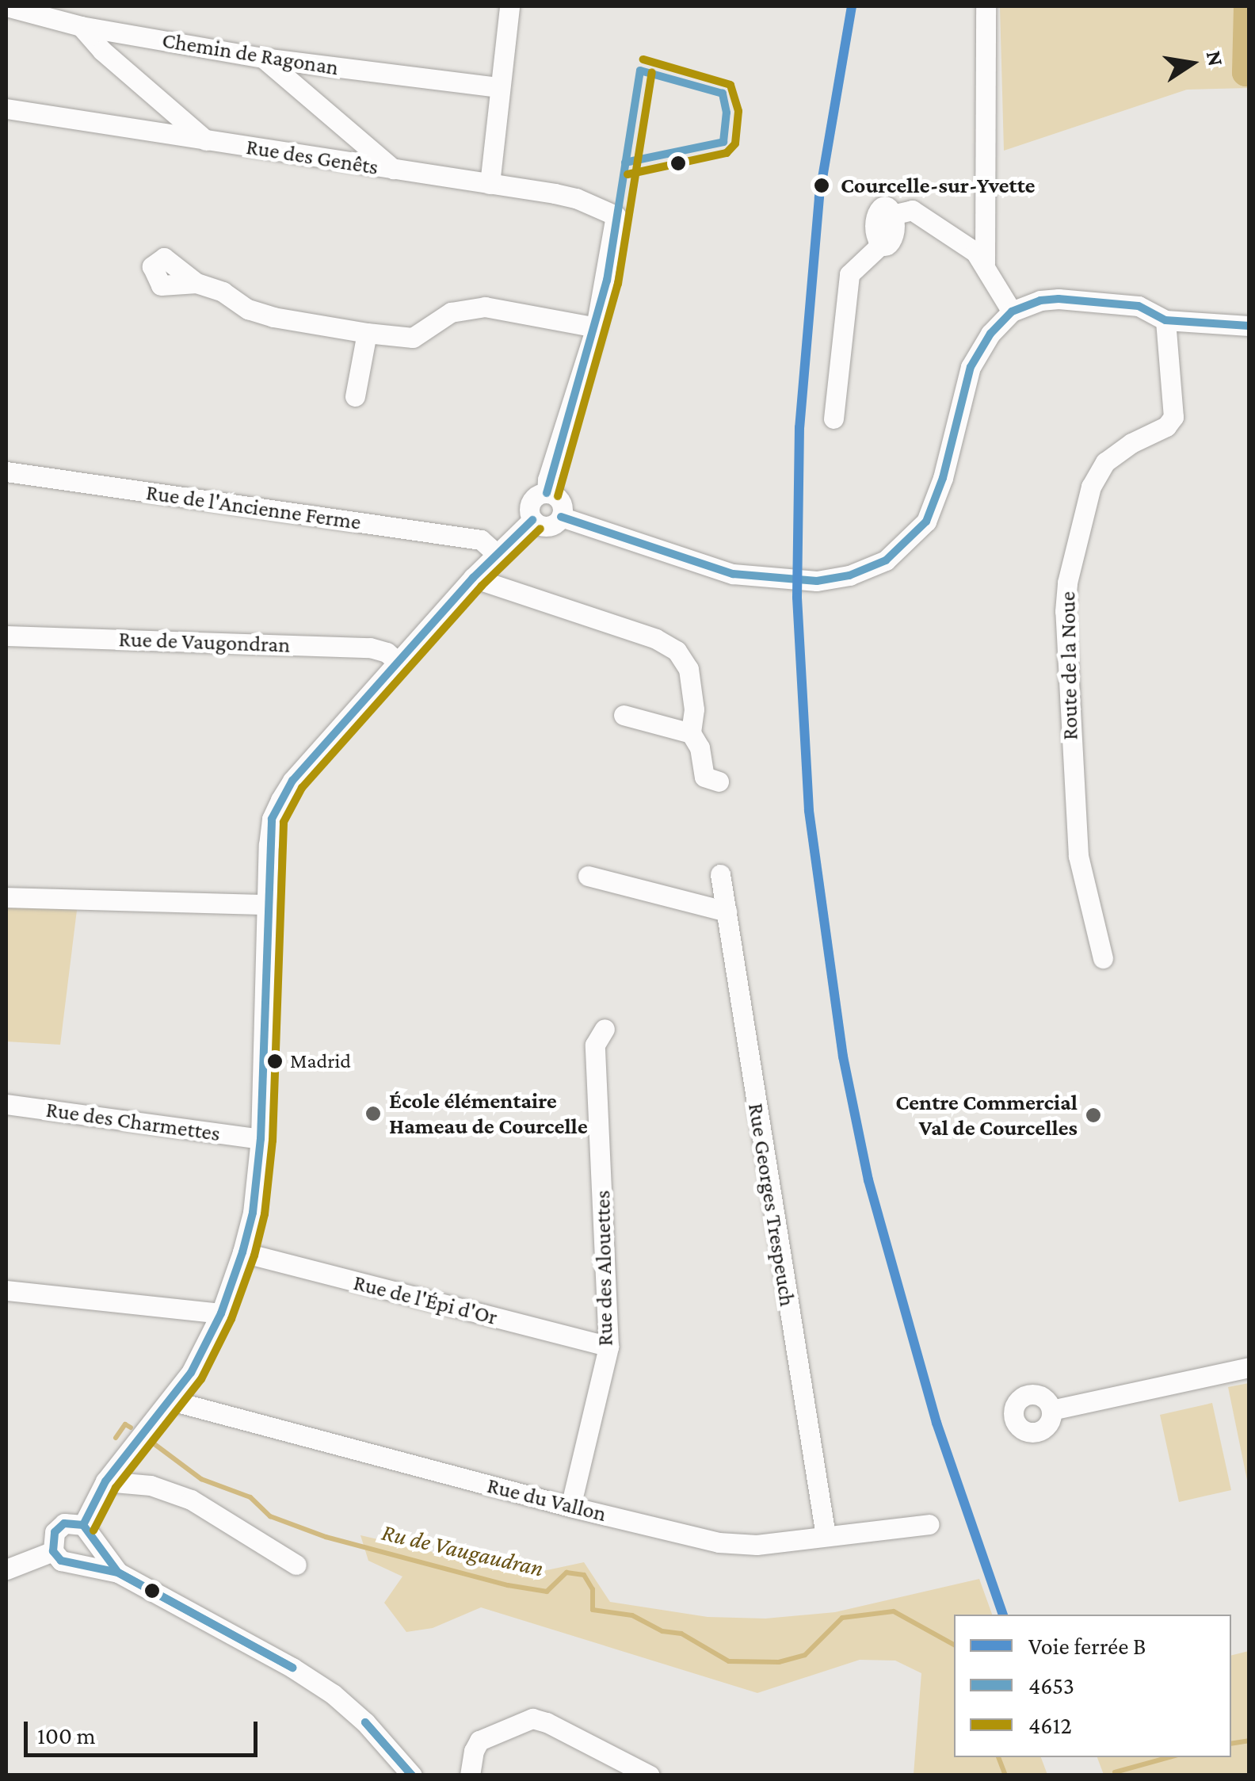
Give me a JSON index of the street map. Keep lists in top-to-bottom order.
{
  "streets": {
    "street": [
      "Chemin de Ragonan",
      "Rue des Genêts",
      "Rue de l'Ancienne Ferme",
      "Rue de Vaugondran",
      "Route de la Noue",
      "Rue des Charmettes",
      "Rue Georges Trespeuch",
      "Rue des Alouettes",
      "Rue de l'Épi d'Or",
      "Rue du Vallon"
    ]
  },
  "crossings": [
    ["Rue Georges Trespeuch", "Rue du Vallon"],
    ["Rue des Alouettes", "Rue de l'Épi d'Or"],
    ["Rue des Alouettes", "Rue du Vallon"]
  ],
  "water": ["Ru de Vaugaudran"],
  "places": [
    "Courcelle-sur-Yvette",
    "Madrid",
    "École élémentaire Hameau de Courcelle",
    "Centre Commercial Val de Courcelles"
  ],
  "lines": ["rail line B", "transit line 4612", "transit line 4653"],
  "legend": ["Voie ferrée B", "4653", "4612"],
  "scale_bar": "100 m",
  "north": "right"
}
